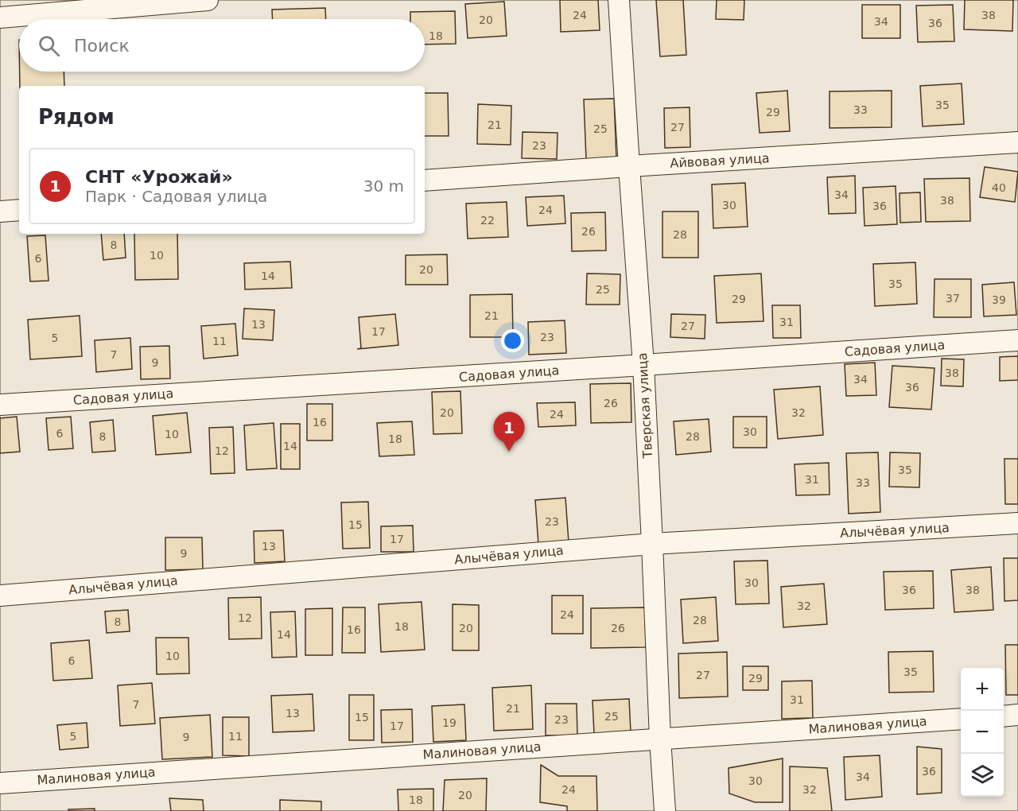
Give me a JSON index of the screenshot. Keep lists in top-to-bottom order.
{
  "streets": {
    "street": [
      "Айвовая улица",
      "Садовая улица",
      "Тверская улица",
      "Алычёвая улица",
      "Малиновая улица"
    ]
  },
  "crossings": [
    ["Айвовая улица", "Тверская улица"],
    ["Садовая улица", "Тверская улица"],
    ["Тверская улица", "Алычёвая улица"],
    ["Тверская улица", "Малиновая улица"]
  ],
  "house_numbers": [
    "24",
    "38",
    "20",
    "34",
    "36",
    "18",
    "35",
    "33",
    "29",
    "21",
    "27",
    "25",
    "23",
    "40",
    "34",
    "38",
    "30",
    "36",
    "24",
    "22",
    "26",
    "28",
    "8",
    "10",
    "6",
    "20",
    "14",
    "35",
    "25",
    "37",
    "29",
    "39",
    "21",
    "31",
    "13",
    "27",
    "17",
    "23",
    "5",
    "11",
    "7",
    "9",
    "38",
    "34",
    "36",
    "26",
    "20",
    "32",
    "24",
    "16",
    "30",
    "6",
    "10",
    "8",
    "28",
    "18",
    "14",
    "12",
    "35",
    "31",
    "33",
    "23",
    "15",
    "17",
    "13",
    "9",
    "30",
    "36",
    "38",
    "32",
    "24",
    "12",
    "28",
    "8",
    "18",
    "20",
    "26",
    "16",
    "14",
    "10",
    "6",
    "35",
    "27",
    "29",
    "31",
    "7",
    "21",
    "13",
    "25",
    "15",
    "23",
    "19",
    "17",
    "5",
    "11",
    "9",
    "36",
    "34",
    "30",
    "24",
    "32",
    "20",
    "18"
  ],
  "page": {
    "search": "Поиск",
    "heading": "Рядом",
    "list": [
      {
        "mark": "1",
        "name": "СНТ «Урожай»",
        "note": "Парк · Садовая улица",
        "value": "30 m"
      }
    ],
    "pins": "1",
    "map_buttons": ["+", "−"]
  }
}
